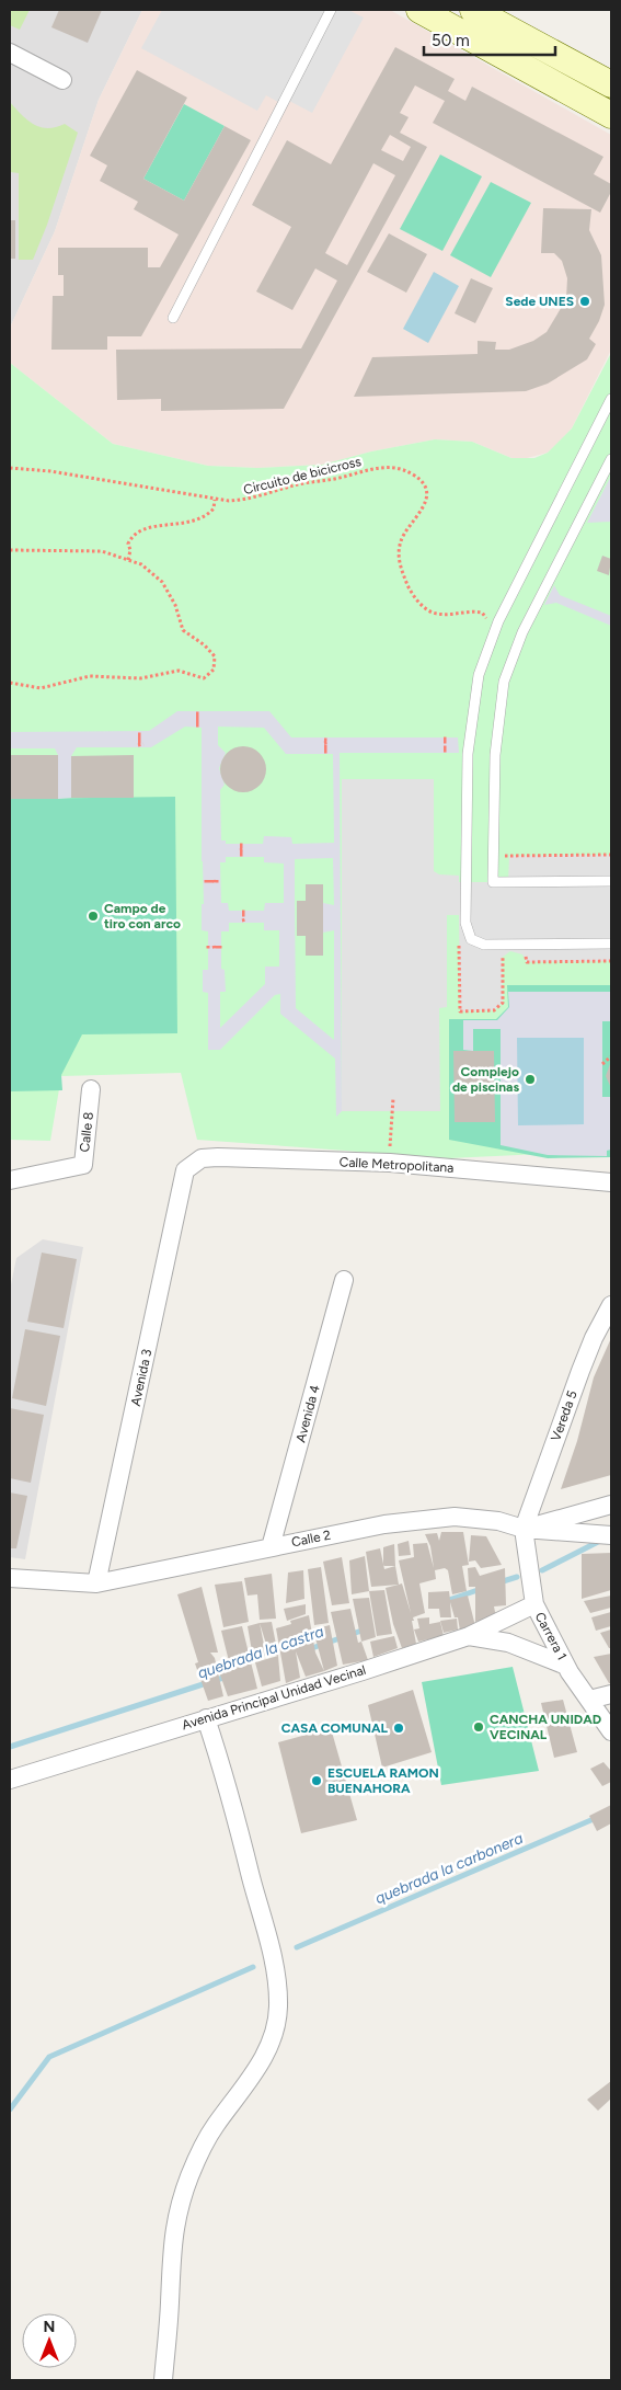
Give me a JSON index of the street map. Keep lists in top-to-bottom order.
{
  "streets": {
    "street": [
      "Calle 8",
      "Calle Metropolitana",
      "Avenida 3",
      "Avenida 4",
      "Vereda 5",
      "Calle 2",
      "Carrera 1",
      "Avenida Principal Unidad Vecinal"
    ],
    "path": ["Circuito de bicicross"]
  },
  "crossings": [
    ["Calle Metropolitana", "Avenida 3"],
    ["Avenida 3", "Calle 2"],
    ["Avenida 4", "Calle 2"],
    ["Vereda 5", "Calle 2"],
    ["Vereda 5", "Carrera 1"],
    ["Calle 2", "Carrera 1"],
    ["Carrera 1", "Avenida Principal Unidad Vecinal"]
  ],
  "water": ["quebrada la castra", "quebrada la carbonera"],
  "places": [
    "Sede UNES",
    "Campo de tiro con arco",
    "Complejo de piscinas",
    "CANCHA UNIDAD VECINAL",
    "CASA COMUNAL",
    "ESCUELA RAMON BUENAHORA"
  ],
  "scale_bar": "50 m",
  "north": "top"
}
